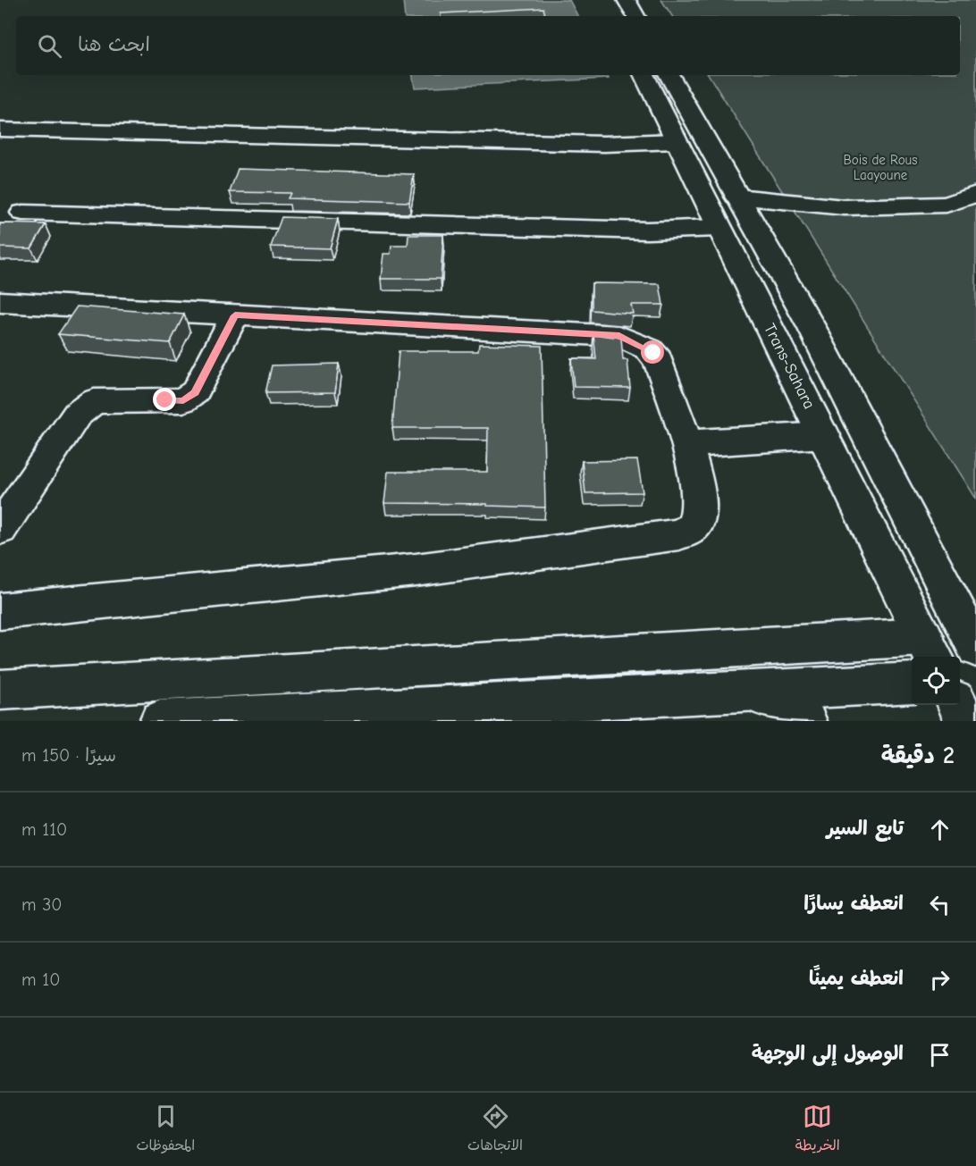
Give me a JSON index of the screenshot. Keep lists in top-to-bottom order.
{
  "streets": {
    "main road": ["Trans-Sahara"]
  },
  "parks": ["Bois de Rous Laayoune"],
  "page": {
    "search": "ابحث هنا",
    "heading": ["2 دقيقة", "سيرًا · 150 m"],
    "list": [
      ["تابع السير", "110 m"],
      ["انعطف يسارًا", "30 m"],
      ["انعطف يمينًا", "10 m"],
      "الوصول إلى الوجهة"
    ],
    "nav": ["الخريطة", "الاتجاهات", "المحفوظات"]
  }
}
